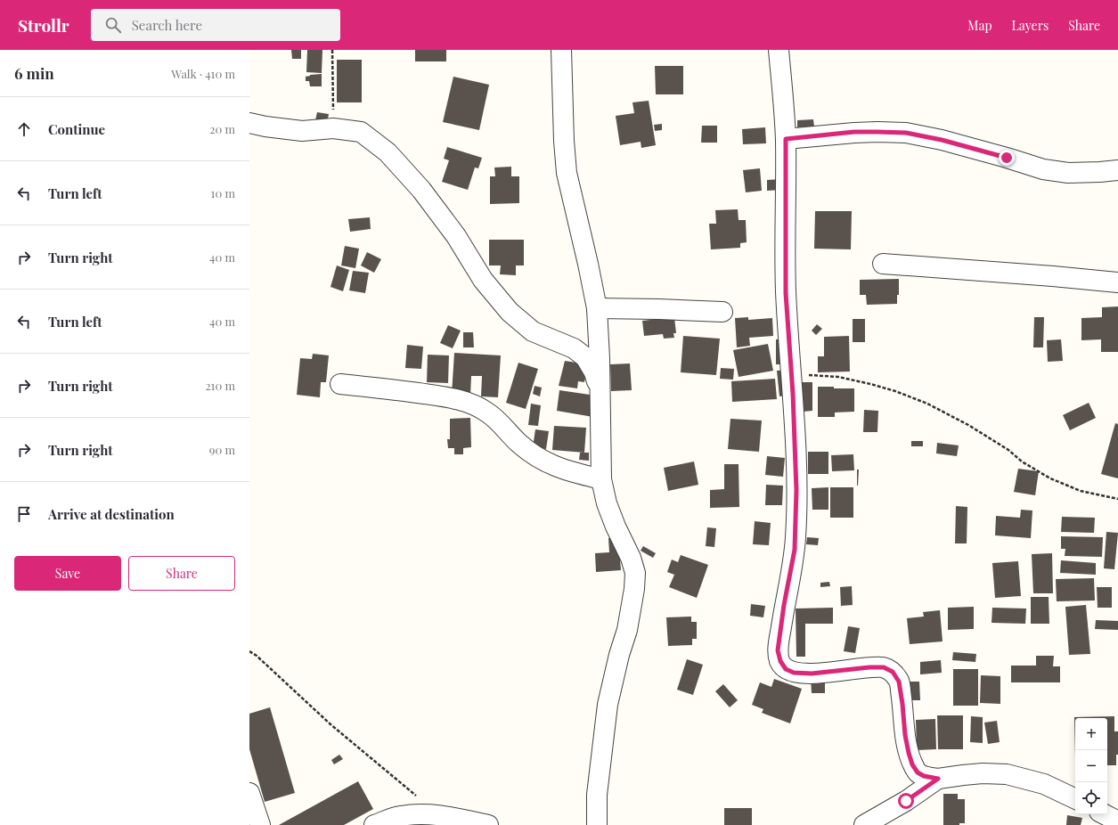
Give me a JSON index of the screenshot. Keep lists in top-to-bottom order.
{
  "page": {
    "header": "Strollr",
    "search": "Search here",
    "nav": ["Map", "Layers", "Share"],
    "heading": ["6 min", "Walk · 410 m"],
    "list": [
      ["Continue", "20 m"],
      ["Turn left", "10 m"],
      ["Turn right", "40 m"],
      ["Turn left", "40 m"],
      ["Turn right", "210 m"],
      ["Turn right", "90 m"],
      "Arrive at destination"
    ],
    "buttons": ["Save", "Share"],
    "map_buttons": ["+", "−"]
  }
}
